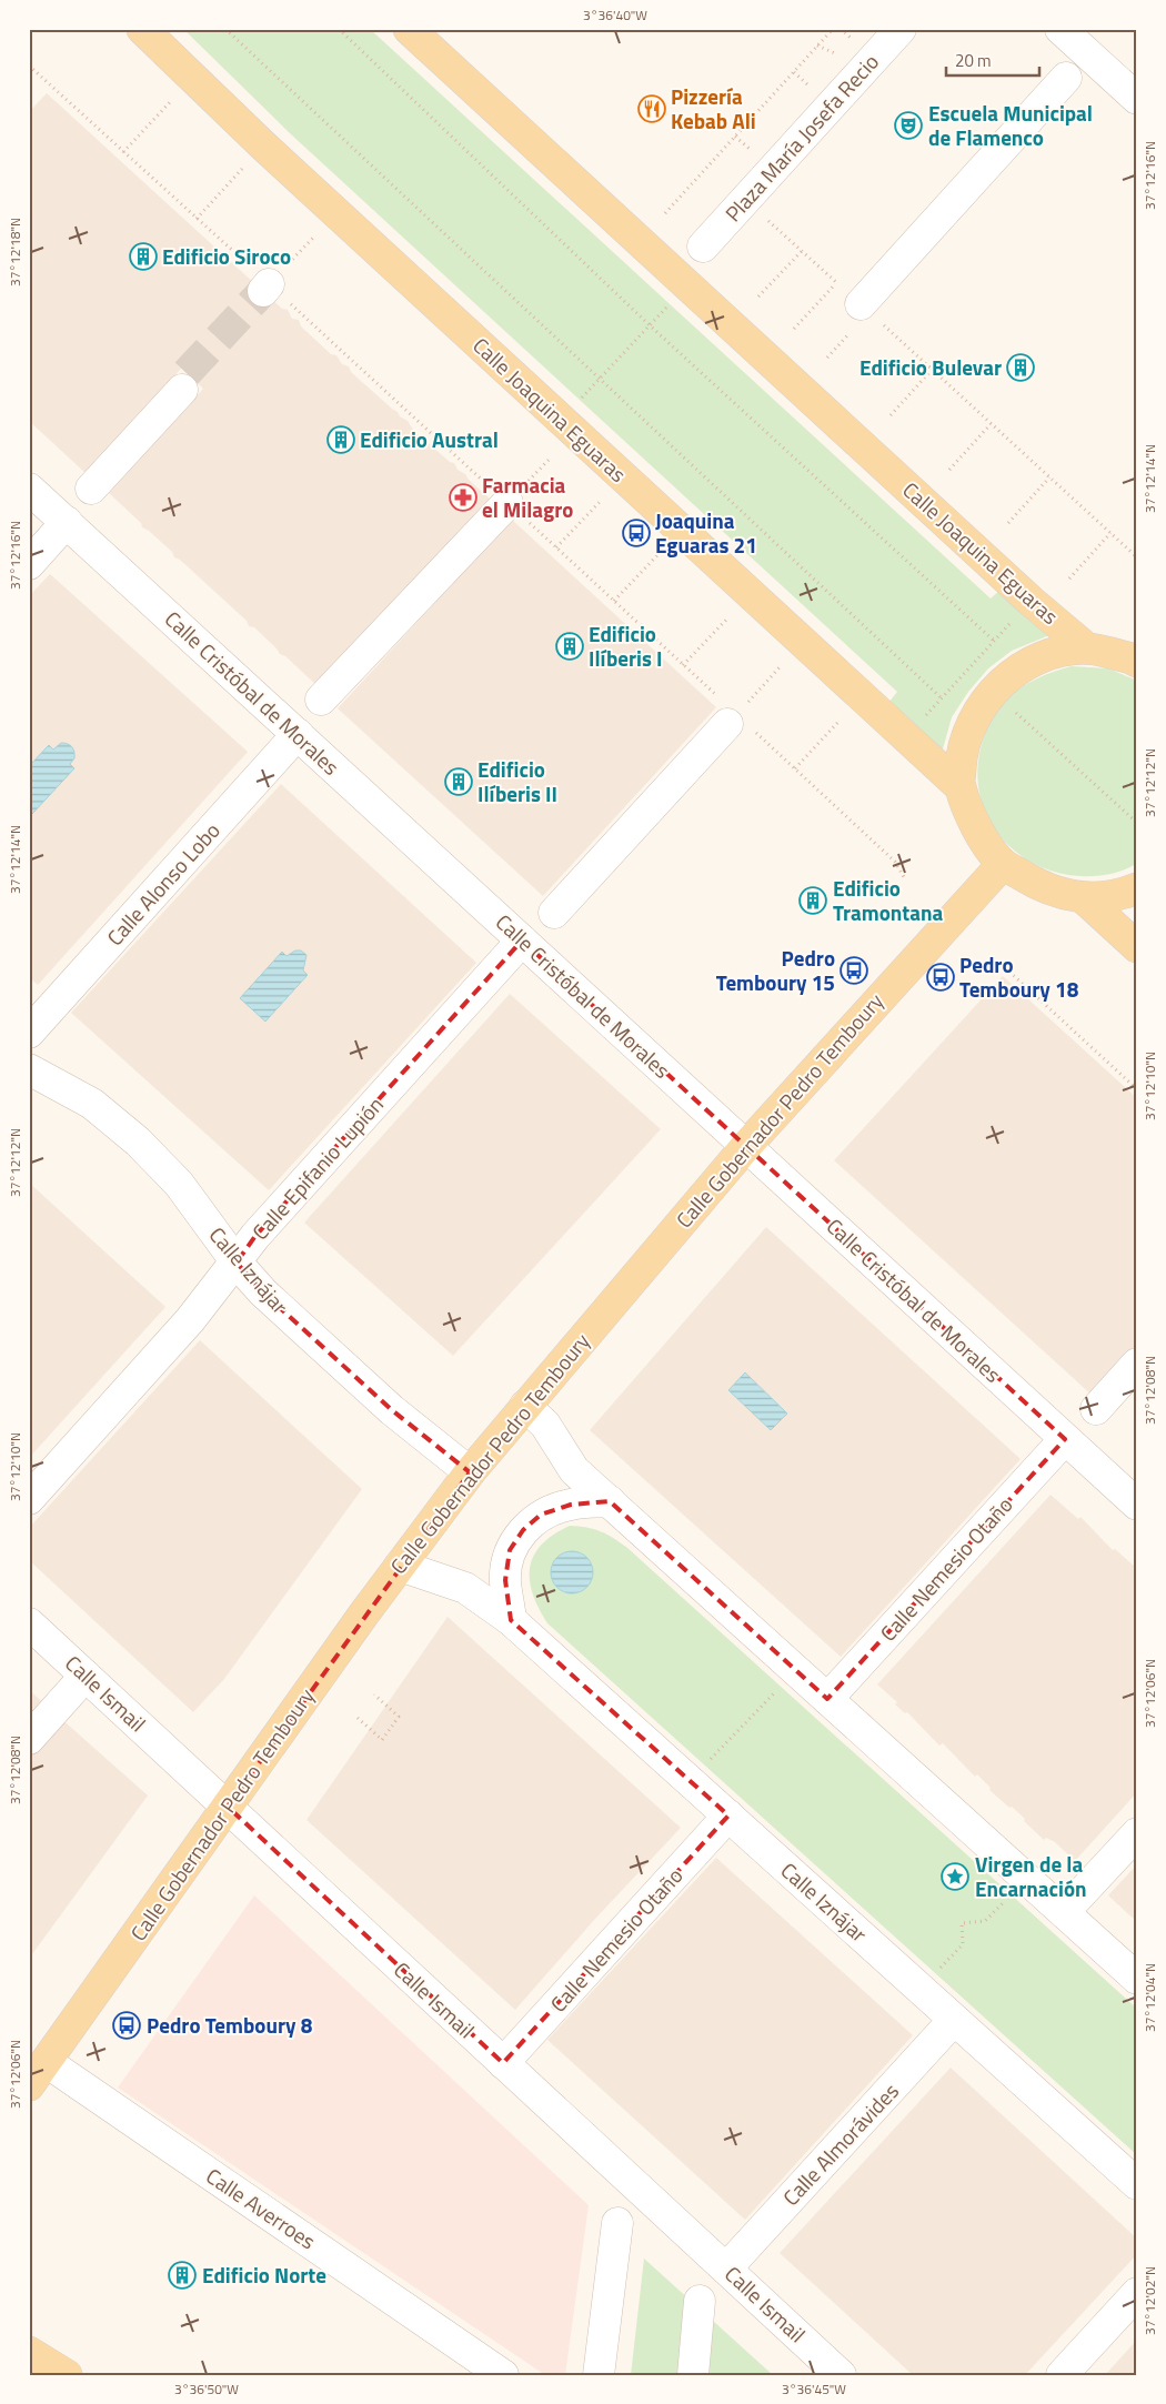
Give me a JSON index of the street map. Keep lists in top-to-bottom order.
{
  "streets": {
    "main road": ["Calle Joaquina Eguaras", "Calle Gobernador Pedro Temboury"],
    "street": [
      "Plaza María Josefa Recio",
      "Calle Cristóbal de Morales",
      "Calle Alonso Lobo",
      "Calle Epifanio Lupión",
      "Calle Iznájar",
      "Calle Nemesio Otaño",
      "Calle Ismail",
      "Calle Almorávides",
      "Calle Averroes"
    ]
  },
  "crossings": [
    ["Calle Cristóbal de Morales", "Calle Alonso Lobo"],
    ["Calle Cristóbal de Morales", "Calle Gobernador Pedro Temboury"],
    ["Calle Cristóbal de Morales", "Calle Epifanio Lupión"],
    ["Calle Cristóbal de Morales", "Calle Nemesio Otaño"],
    ["Calle Gobernador Pedro Temboury", "Calle Iznájar"],
    ["Calle Gobernador Pedro Temboury", "Calle Ismail"],
    ["Calle Gobernador Pedro Temboury", "Calle Averroes"],
    ["Calle Epifanio Lupión", "Calle Iznájar"],
    ["Calle Iznájar", "Calle Nemesio Otaño"],
    ["Calle Iznájar", "Calle Almorávides"],
    ["Calle Nemesio Otaño", "Calle Ismail"],
    ["Calle Ismail", "Calle Almorávides"]
  ],
  "places": {
    "restaurant": ["Pizzería Kebab Ali"],
    "theatre": ["Escuela Municipal de Flamenco"],
    "building": [
      "Edificio Siroco",
      "Edificio Bulevar",
      "Edificio Austral",
      "Edificio Ilíberis I",
      "Edificio Ilíberis II",
      "Edificio Tramontana",
      "Edificio Norte"
    ],
    "pharmacy": ["Farmacia el Milagro"],
    "bus stop": [
      "Joaquina Eguaras 21",
      "Pedro Temboury 15",
      "Pedro Temboury 18",
      "Pedro Temboury 8"
    ],
    "place": ["Virgen de la Encarnación"]
  },
  "scale_bar": "20 m",
  "coordinates": [
    "3°36'40\"W",
    "37°12'16\"N",
    "37°12'18\"N",
    "37°12'14\"N",
    "37°12'12\"N",
    "37°12'10\"N",
    "37°12'08\"N",
    "37°12'06\"N",
    "37°12'04\"N",
    "37°12'02\"N",
    "3°36'50\"W",
    "3°36'45\"W"
  ]
}
